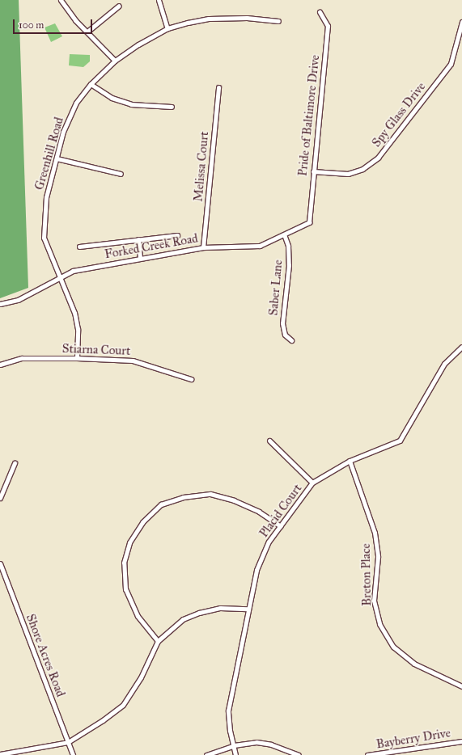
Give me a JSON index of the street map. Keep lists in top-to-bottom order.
{
  "streets": {
    "street": [
      "Spy Glass Drive",
      "Pride of Baltimore Drive",
      "Greenhill Road",
      "Melissa Court",
      "Forked Creek Road",
      "Saber Lane",
      "Stiarna Court",
      "Placid Court",
      "Breton Place",
      "Shore Acres Road",
      "Bayberry Drive"
    ]
  },
  "crossings": [
    ["Spy Glass Drive", "Pride of Baltimore Drive"],
    ["Pride of Baltimore Drive", "Forked Creek Road"],
    ["Greenhill Road", "Forked Creek Road"],
    ["Greenhill Road", "Stiarna Court"],
    ["Melissa Court", "Forked Creek Road"],
    ["Forked Creek Road", "Saber Lane"],
    ["Placid Court", "Breton Place"]
  ],
  "scale_bar": "100 m"
}
